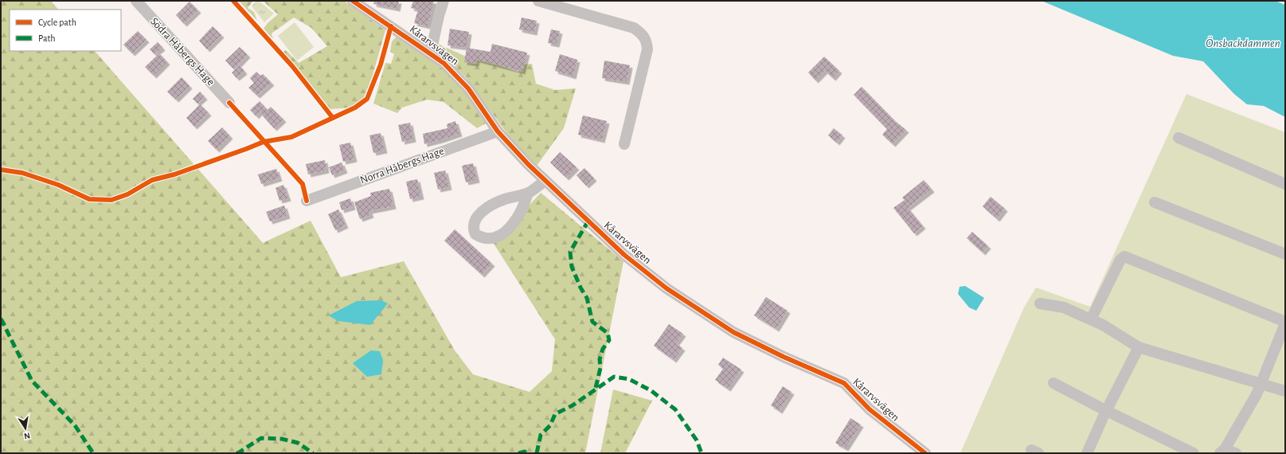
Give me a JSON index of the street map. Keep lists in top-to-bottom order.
{
  "streets": {
    "street": ["Kårarvsvägen", "Södra Håbergs Hage", "Norra Håbergs Hage"]
  },
  "crossings": [
    ["Kårarvsvägen", "Norra Håbergs Hage"]
  ],
  "water": ["Önsbackdammen"],
  "legend": ["Cycle path", "Path"],
  "north": "bottom"
}
